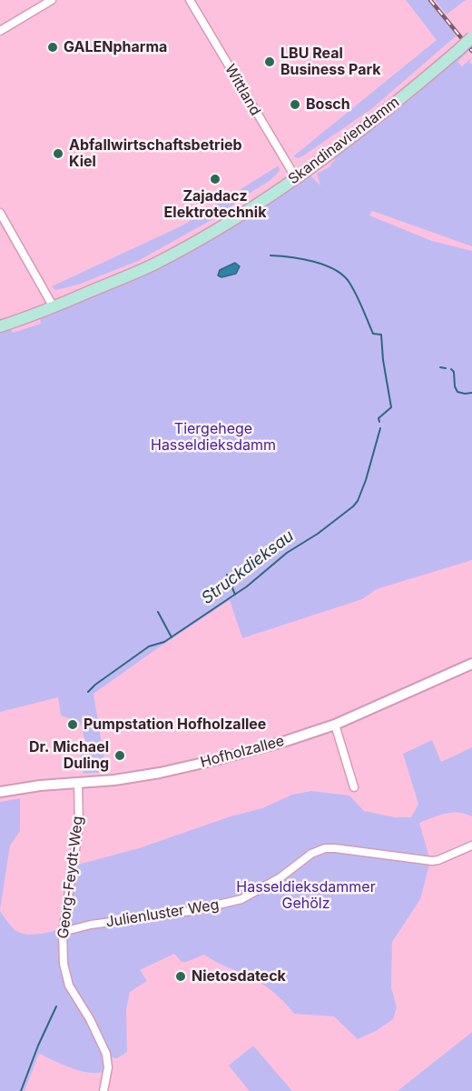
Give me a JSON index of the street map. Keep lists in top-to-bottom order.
{
  "streets": {
    "main road": ["Skandinaviendamm"],
    "street": [
      "Wittland",
      "Hofholzallee",
      "Georg-Feydt-Weg",
      "Julienluster Weg"
    ]
  },
  "crossings": [
    ["Wittland", "Skandinaviendamm"],
    ["Hofholzallee", "Georg-Feydt-Weg"],
    ["Georg-Feydt-Weg", "Julienluster Weg"]
  ],
  "water": ["Struckdieksau"],
  "parks": ["Tiergehege Hasseldieksdamm", "Hasseldieksdammer Gehölz"],
  "places": [
    "GALENpharma",
    "LBU Real Business Park",
    "Bosch",
    "Abfallwirtschaftsbetrieb Kiel",
    "Zajadacz Elektrotechnik",
    "Pumpstation Hofholzallee",
    "Dr. Michael Duling",
    "Nietosdateck"
  ]
}
